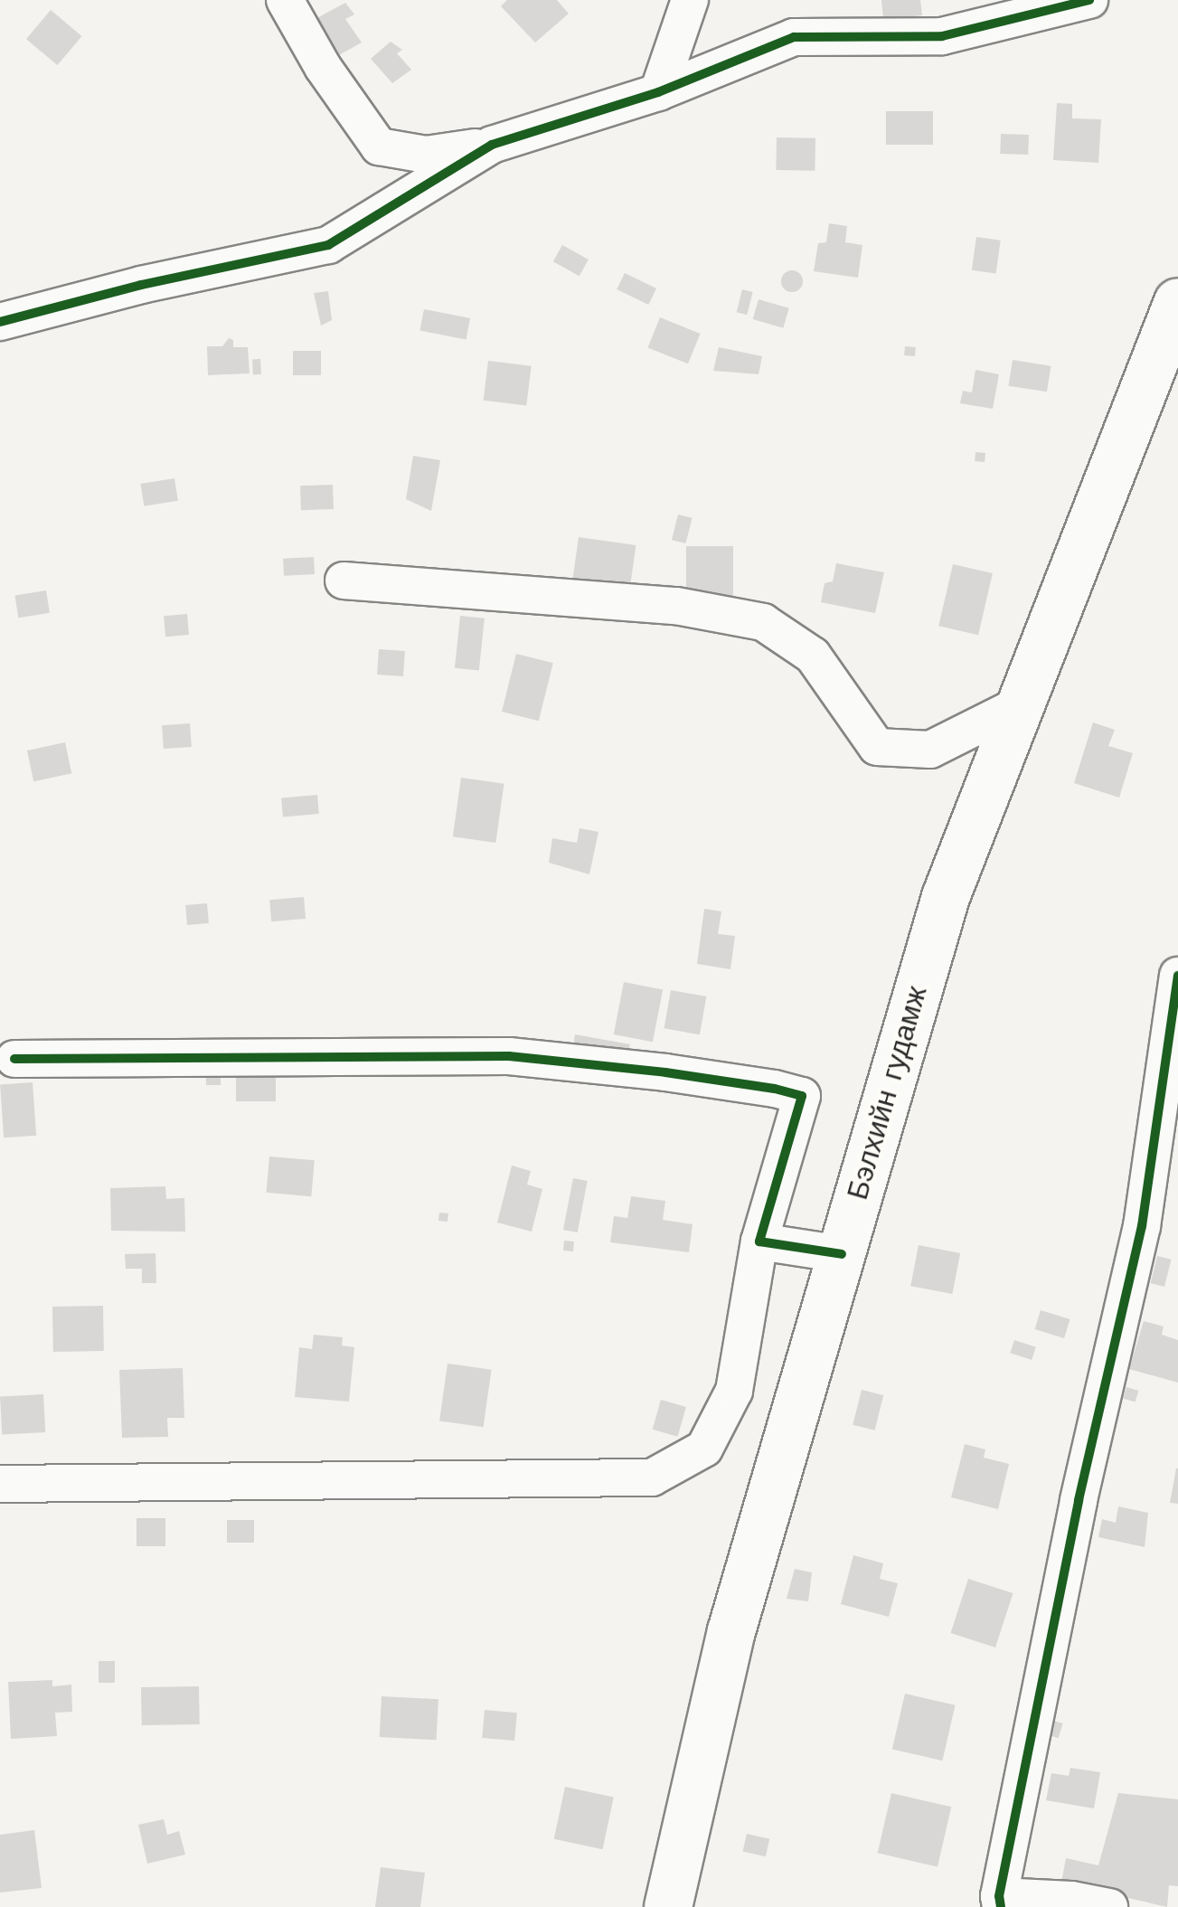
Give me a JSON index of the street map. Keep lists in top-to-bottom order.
{
  "streets": {
    "main road": ["Бэлхийн гудамж"]
  }
}
